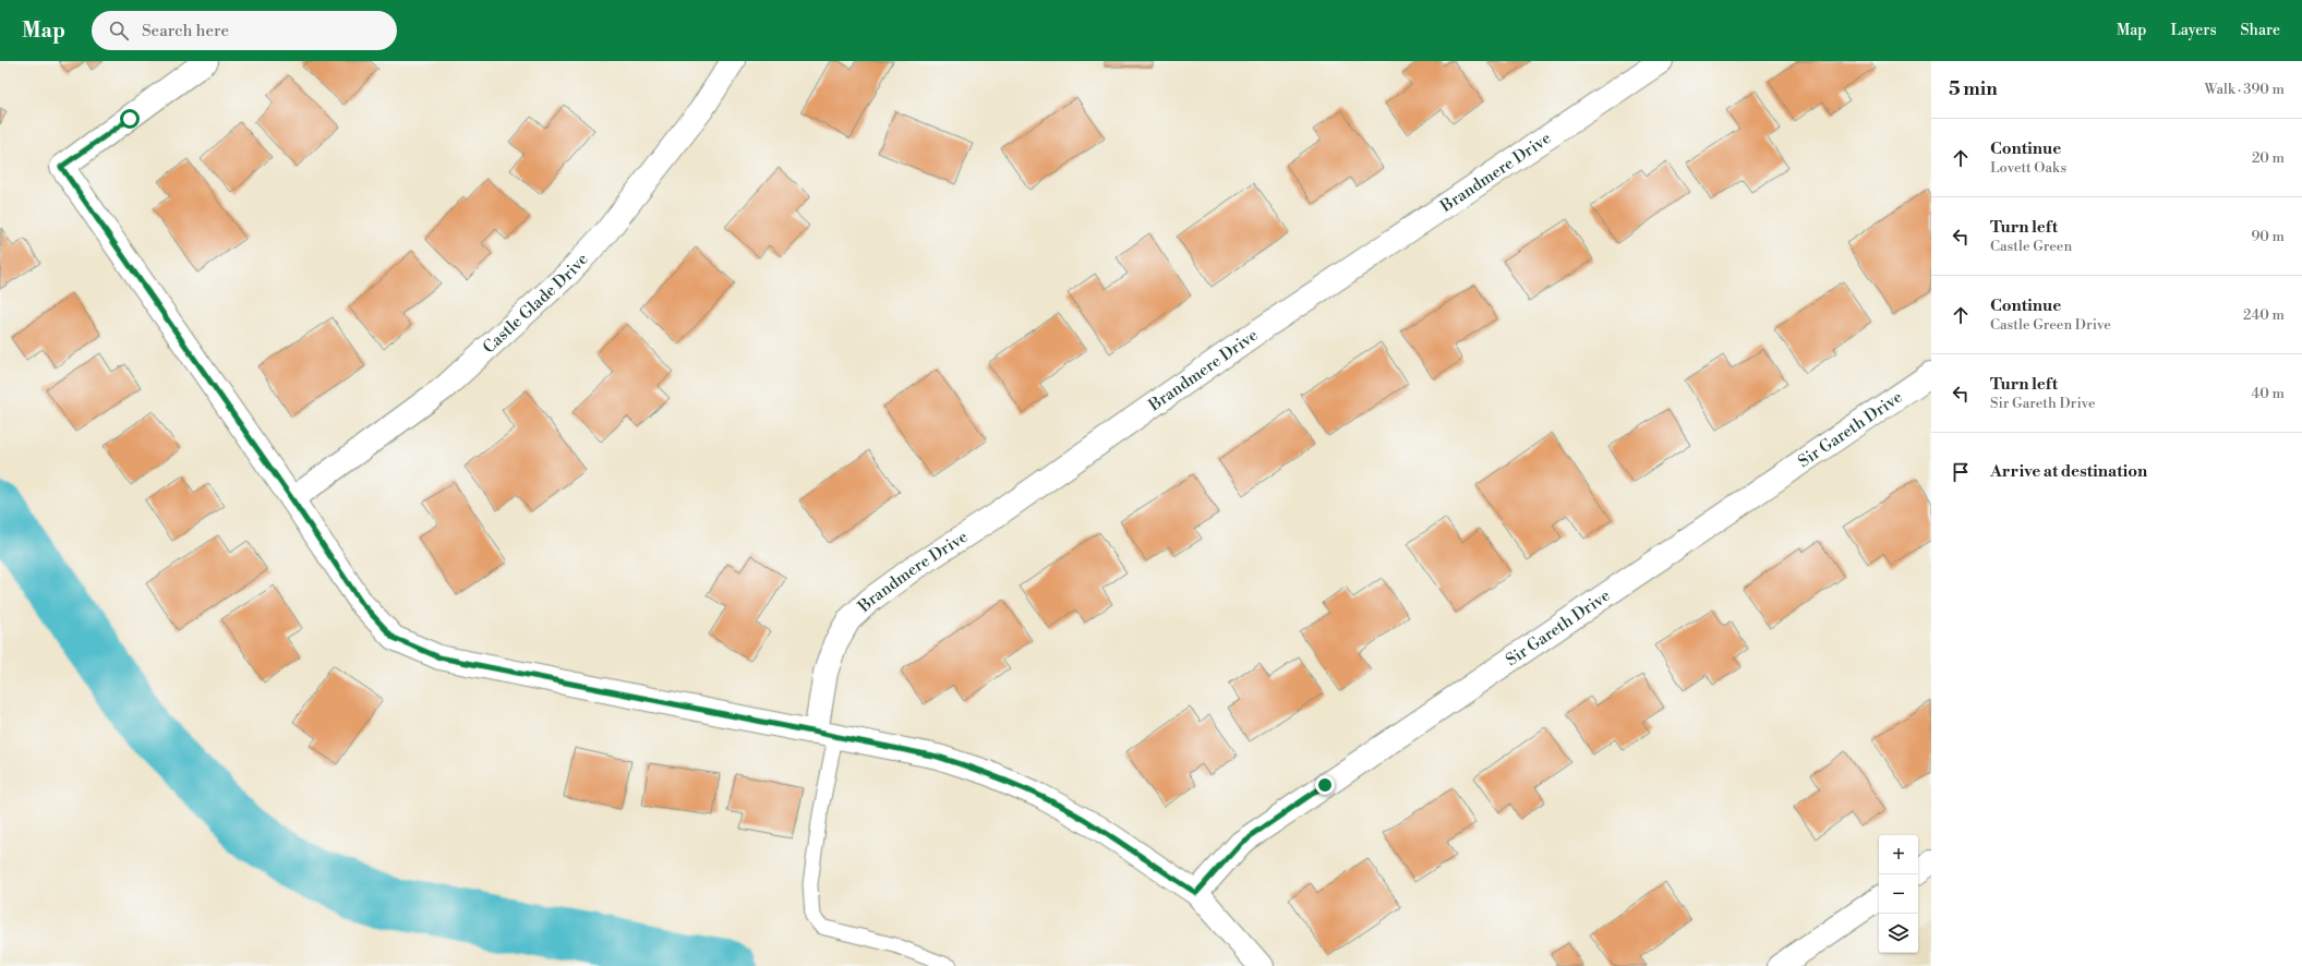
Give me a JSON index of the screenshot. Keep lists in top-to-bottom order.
{
  "streets": {
    "street": ["Brandmere Drive", "Castle Glade Drive", "Sir Gareth Drive"]
  },
  "page": {
    "header": "Map",
    "search": "Search here",
    "nav": ["Map", "Layers", "Share"],
    "heading": ["5 min", "Walk · 390 m"],
    "list": [
      ["Continue", "Lovett Oaks", "20 m"],
      ["Turn left", "Castle Green", "90 m"],
      ["Continue", "Castle Green Drive", "240 m"],
      ["Turn left", "Sir Gareth Drive", "40 m"],
      "Arrive at destination"
    ],
    "map_buttons": ["+", "−"]
  }
}
